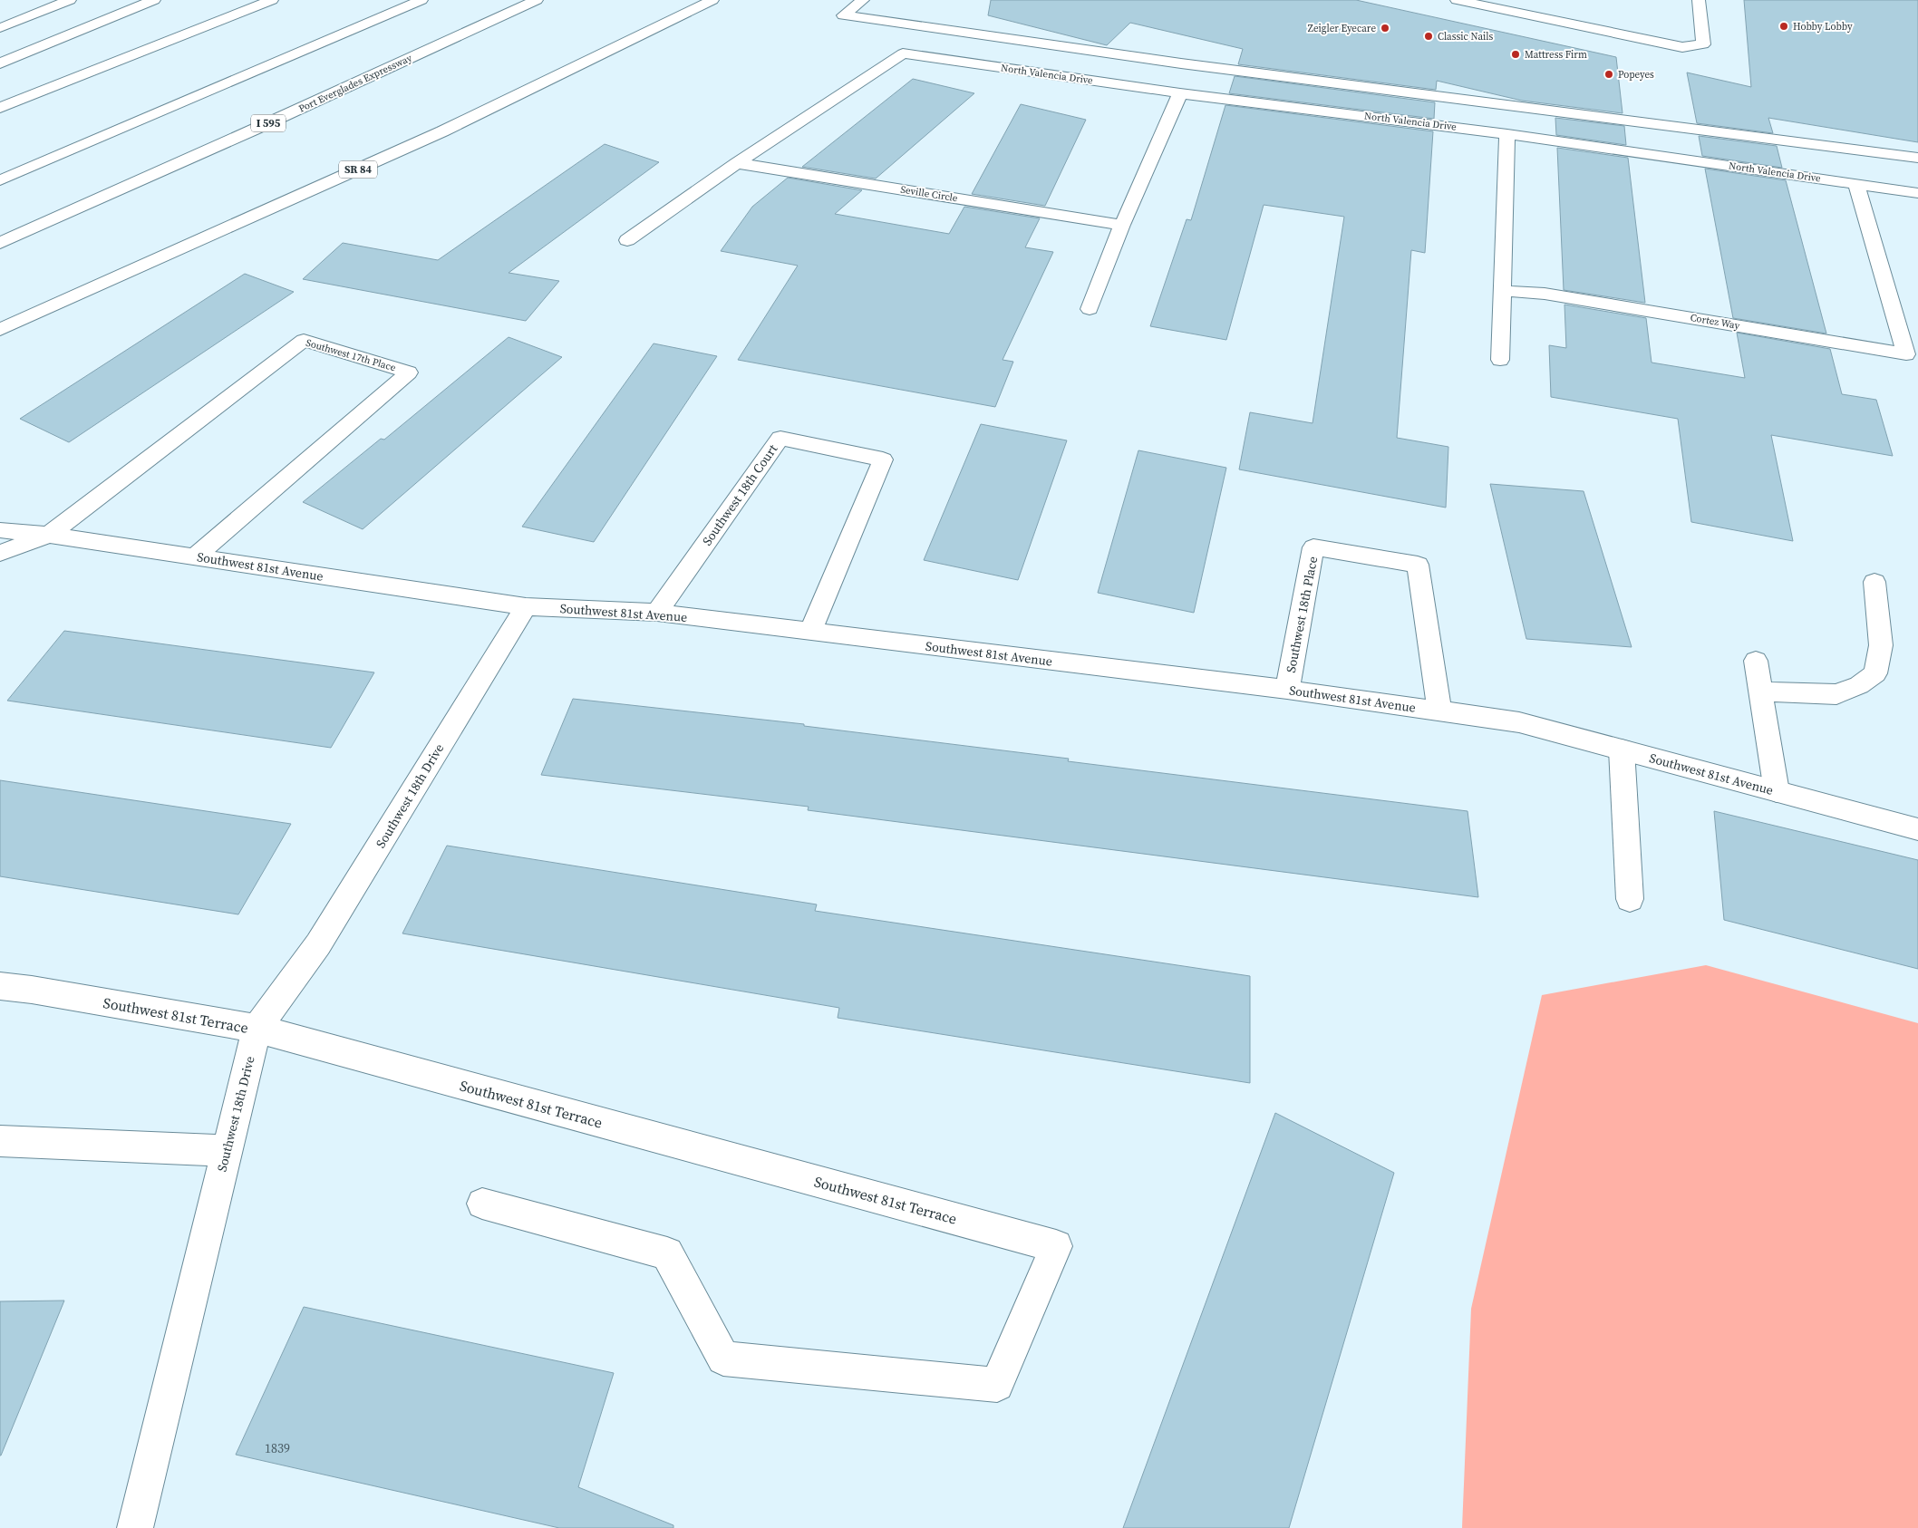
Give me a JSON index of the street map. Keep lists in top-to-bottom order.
{
  "streets": {
    "main road": [
      "North Valencia Drive",
      "Port Everglades Expressway",
      "I 595",
      "SR 84",
      "Seville Circle",
      "Cortez Way",
      "Southwest 17th Place",
      "Southwest 18th Court",
      "Southwest 81st Avenue",
      "Southwest 18th Place",
      "Southwest 18th Drive",
      "Southwest 81st Terrace"
    ]
  },
  "crossings": [
    ["North Valencia Drive", "Seville Circle"],
    ["North Valencia Drive", "Cortez Way"],
    ["Southwest 17th Place", "Southwest 81st Avenue"],
    ["Southwest 18th Court", "Southwest 81st Avenue"],
    ["Southwest 81st Avenue", "Southwest 18th Place"],
    ["Southwest 81st Avenue", "Southwest 18th Drive"],
    ["Southwest 18th Drive", "Southwest 81st Terrace"]
  ],
  "places": [
    "Hobby Lobby",
    "Zeigler Eyecare",
    "Classic Nails",
    "Mattress Firm",
    "Popeyes"
  ],
  "house_numbers": ["1839"]
}
